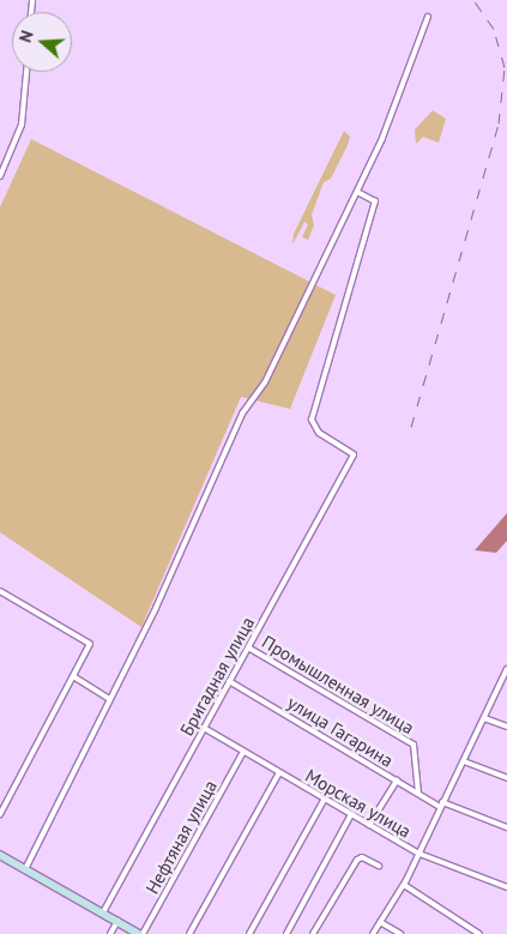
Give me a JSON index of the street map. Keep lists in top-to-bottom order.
{
  "streets": {
    "street": [
      "Бригадная улица",
      "Промышленная улица",
      "улица Гагарина",
      "Морская улица",
      "Нефтяная улица"
    ]
  },
  "crossings": [
    ["Бригадная улица", "Промышленная улица"],
    ["Бригадная улица", "улица Гагарина"],
    ["Бригадная улица", "Морская улица"],
    ["Промышленная улица", "улица Гагарина"],
    ["Морская улица", "Нефтяная улица"]
  ],
  "north": "left"
}
